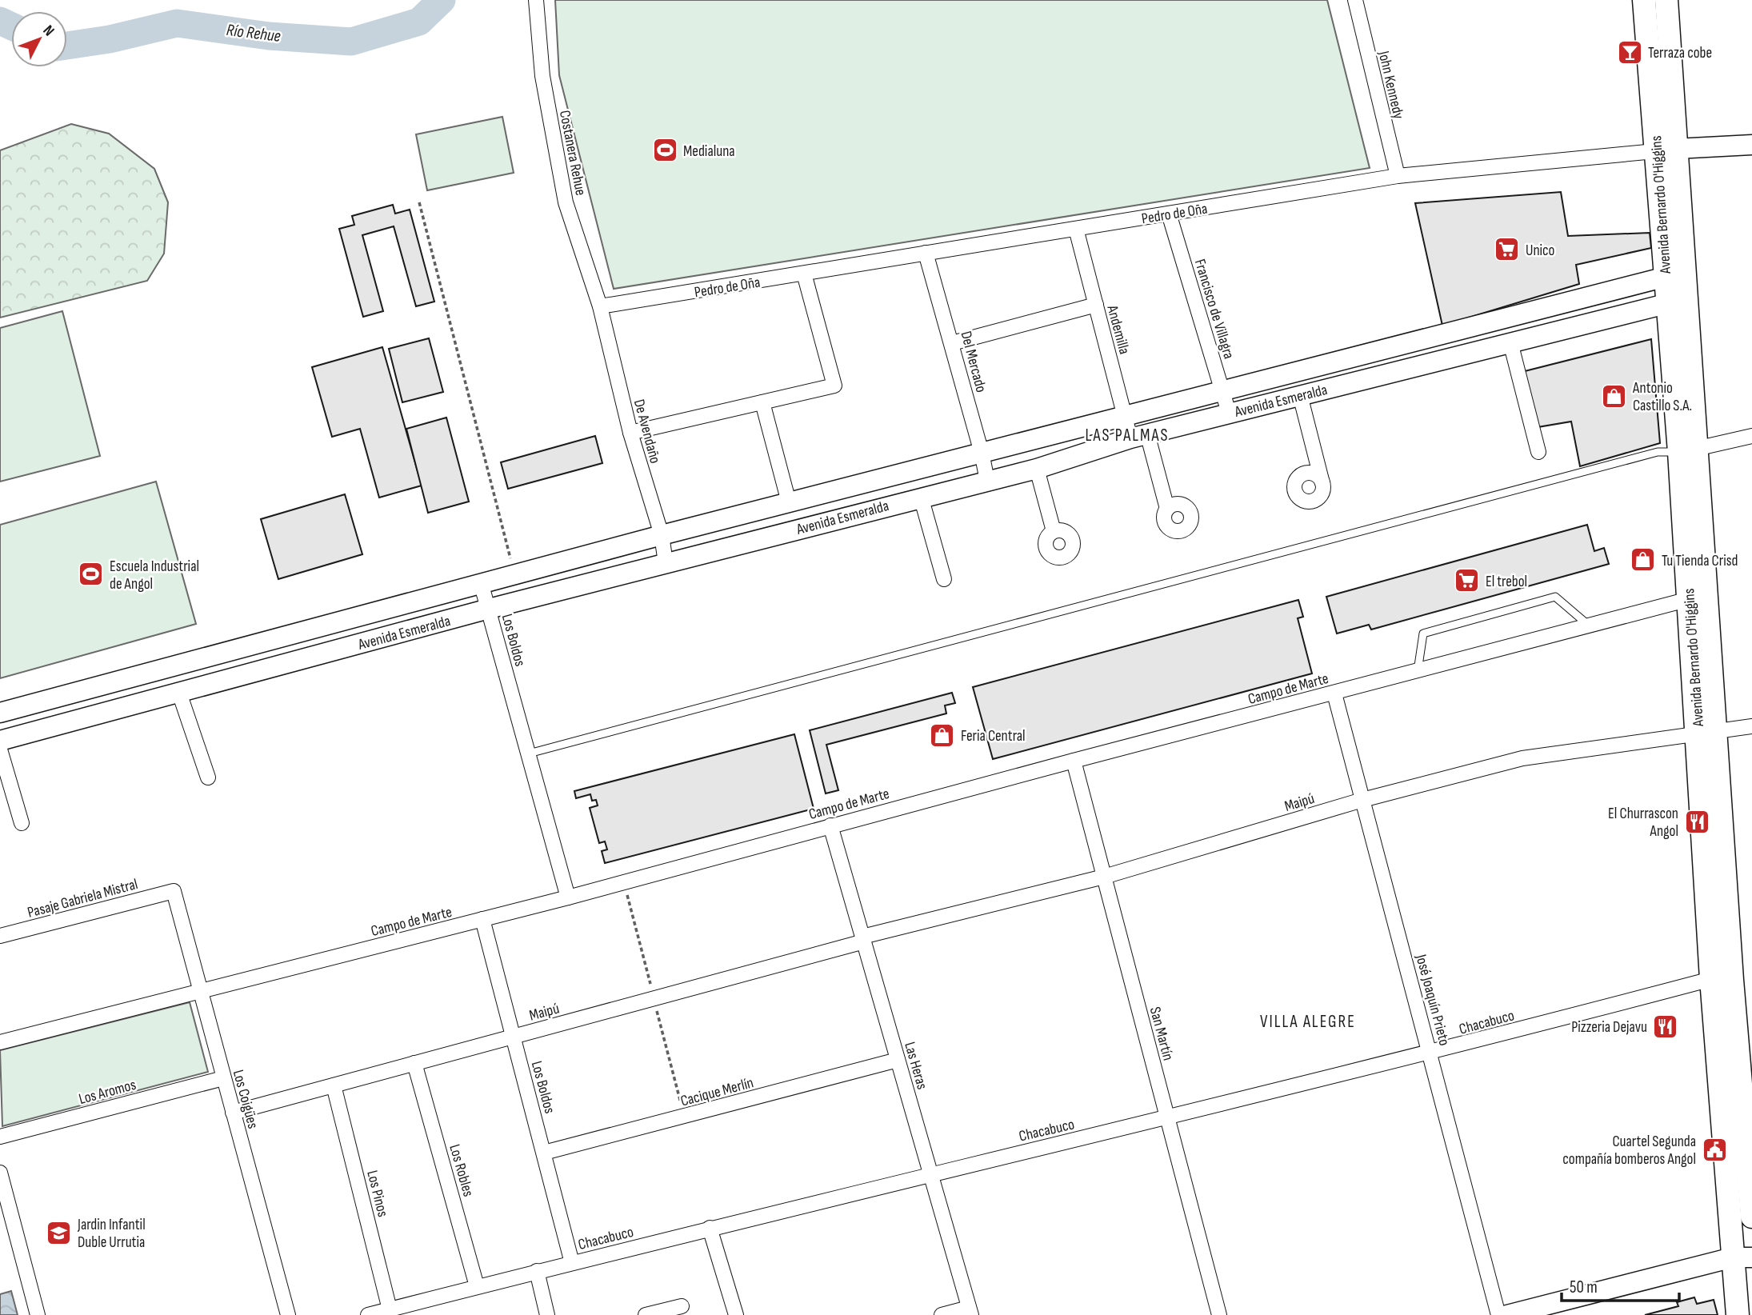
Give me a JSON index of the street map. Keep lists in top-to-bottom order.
{
  "streets": {
    "main road": ["Avenida Bernardo O'Higgins"],
    "street": [
      "John Kennedy",
      "Costanera Rehue",
      "Pedro de Oña",
      "Francisco de Villagra",
      "Andemilla",
      "Del Mercado",
      "Avenida Esmeralda",
      "De Avendaño",
      "Los Boldos",
      "Campo de Marte",
      "Maipú",
      "Pasaje Gabriela Mistral",
      "José Joaquín Prieto",
      "Chacabuco",
      "San Martín",
      "Las Heras",
      "Los Aromos",
      "Cacique Merlín",
      "Los Coigües",
      "Los Robles",
      "Los Pinos"
    ]
  },
  "crossings": [
    ["John Kennedy", "Pedro de Oña"],
    ["Costanera Rehue", "Pedro de Oña"],
    ["Costanera Rehue", "De Avendaño"],
    ["Avenida Bernardo O'Higgins", "Pedro de Oña"],
    ["Avenida Bernardo O'Higgins", "Avenida Esmeralda"],
    ["Avenida Bernardo O'Higgins", "Campo de Marte"],
    ["Avenida Bernardo O'Higgins", "Maipú"],
    ["Avenida Bernardo O'Higgins", "Chacabuco"],
    ["Pedro de Oña", "Francisco de Villagra"],
    ["Pedro de Oña", "Andemilla"],
    ["Pedro de Oña", "Del Mercado"],
    ["Pedro de Oña", "De Avendaño"],
    ["Francisco de Villagra", "Avenida Esmeralda"],
    ["Andemilla", "Avenida Esmeralda"],
    ["Del Mercado", "Avenida Esmeralda"],
    ["Avenida Esmeralda", "De Avendaño"],
    ["Avenida Esmeralda", "Los Boldos"],
    ["Los Boldos", "Campo de Marte"],
    ["Los Boldos", "Maipú"],
    ["Los Boldos", "Chacabuco"],
    ["Los Boldos", "Cacique Merlín"],
    ["Campo de Marte", "José Joaquín Prieto"],
    ["Campo de Marte", "San Martín"],
    ["Campo de Marte", "Las Heras"],
    ["Campo de Marte", "Los Coigües"],
    ["Maipú", "José Joaquín Prieto"],
    ["Maipú", "San Martín"],
    ["Maipú", "Las Heras"],
    ["Maipú", "Los Coigües"],
    ["Maipú", "Los Robles"],
    ["Maipú", "Los Pinos"],
    ["Pasaje Gabriela Mistral", "Los Coigües"],
    ["José Joaquín Prieto", "Chacabuco"],
    ["Chacabuco", "San Martín"],
    ["Chacabuco", "Las Heras"],
    ["Chacabuco", "Los Robles"],
    ["Chacabuco", "Los Pinos"],
    ["Las Heras", "Cacique Merlín"],
    ["Los Aromos", "Los Coigües"]
  ],
  "districts": ["LAS PALMAS", "VILLA ALEGRE"],
  "water": ["Río Rehue"],
  "places": {
    "bar": ["Terraza cobe"],
    "sports": ["Medialuna", "Escuela Industrial de Angol"],
    "supermarket": ["Unico", "El trebol"],
    "shop": ["Antonio Castillo S.A.", "Tu Tienda Crisd", "Feria Central"],
    "restaurant": ["El Churrascon Angol", "Pizzeria Dejavu"],
    "public building": ["Cuartel Segunda compañía bomberos Angol"],
    "school or university": ["Jardin Infantil Duble Urrutia"]
  },
  "scale_bar": "50 m",
  "north": "top right"
}
